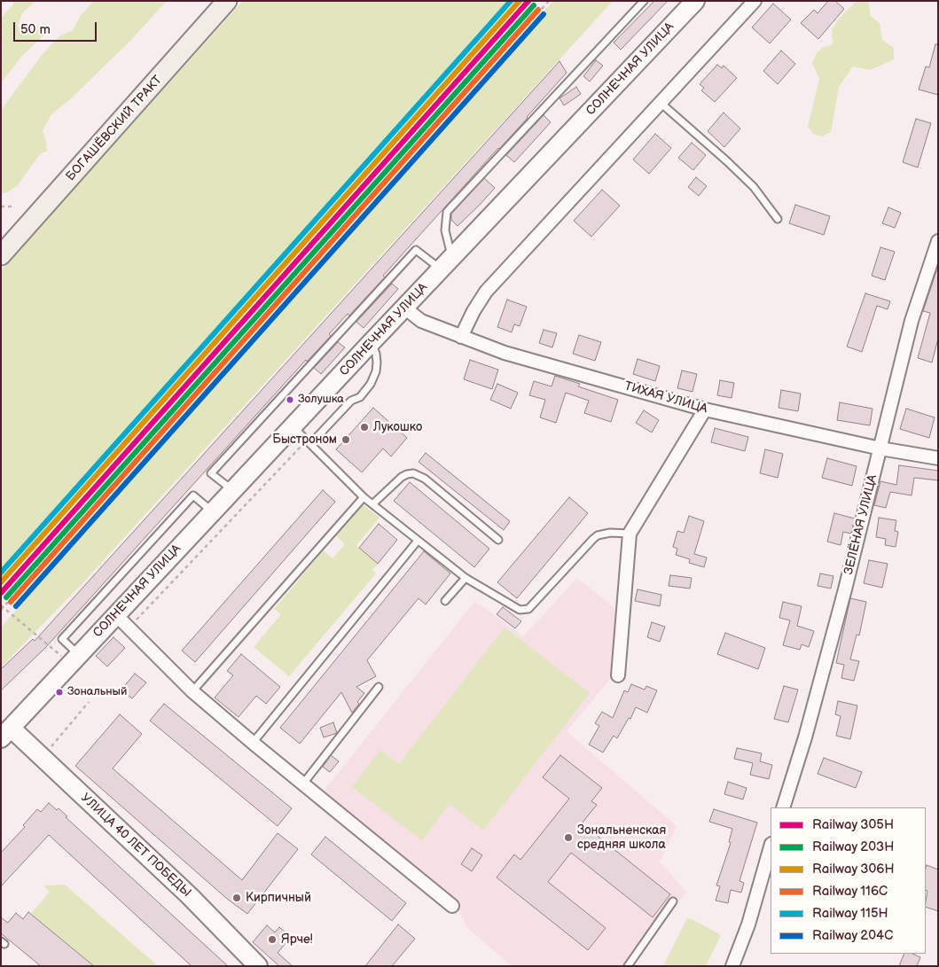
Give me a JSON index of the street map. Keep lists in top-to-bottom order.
{
  "streets": {
    "main road": ["БОГАШЁВСКИЙ ТРАКТ"],
    "street": [
      "СОЛНЕЧНАЯ УЛИЦА",
      "ТИХАЯ УЛИЦА",
      "ЗЕЛЁНАЯ УЛИЦА",
      "УЛИЦА 40 ЛЕТ ПОБЕДЫ"
    ]
  },
  "crossings": [
    ["СОЛНЕЧНАЯ УЛИЦА", "ТИХАЯ УЛИЦА"],
    ["СОЛНЕЧНАЯ УЛИЦА", "УЛИЦА 40 ЛЕТ ПОБЕДЫ"],
    ["ТИХАЯ УЛИЦА", "ЗЕЛЁНАЯ УЛИЦА"]
  ],
  "places": [
    "Золушка",
    "Лукошко",
    "Быстроном",
    "Зональный",
    "Зональненская средняя школа",
    "Кирпичный",
    "Ярче!"
  ],
  "lines": [
    "rail line 305Н",
    "rail line 306Н",
    "rail line 115Н",
    "rail line 203Н",
    "rail line 116С",
    "rail line 204С"
  ],
  "legend": [
    "Railway 305Н",
    "Railway 203Н",
    "Railway 306Н",
    "Railway 116С",
    "Railway 115Н",
    "Railway 204С"
  ],
  "scale_bar": "50 m"
}
